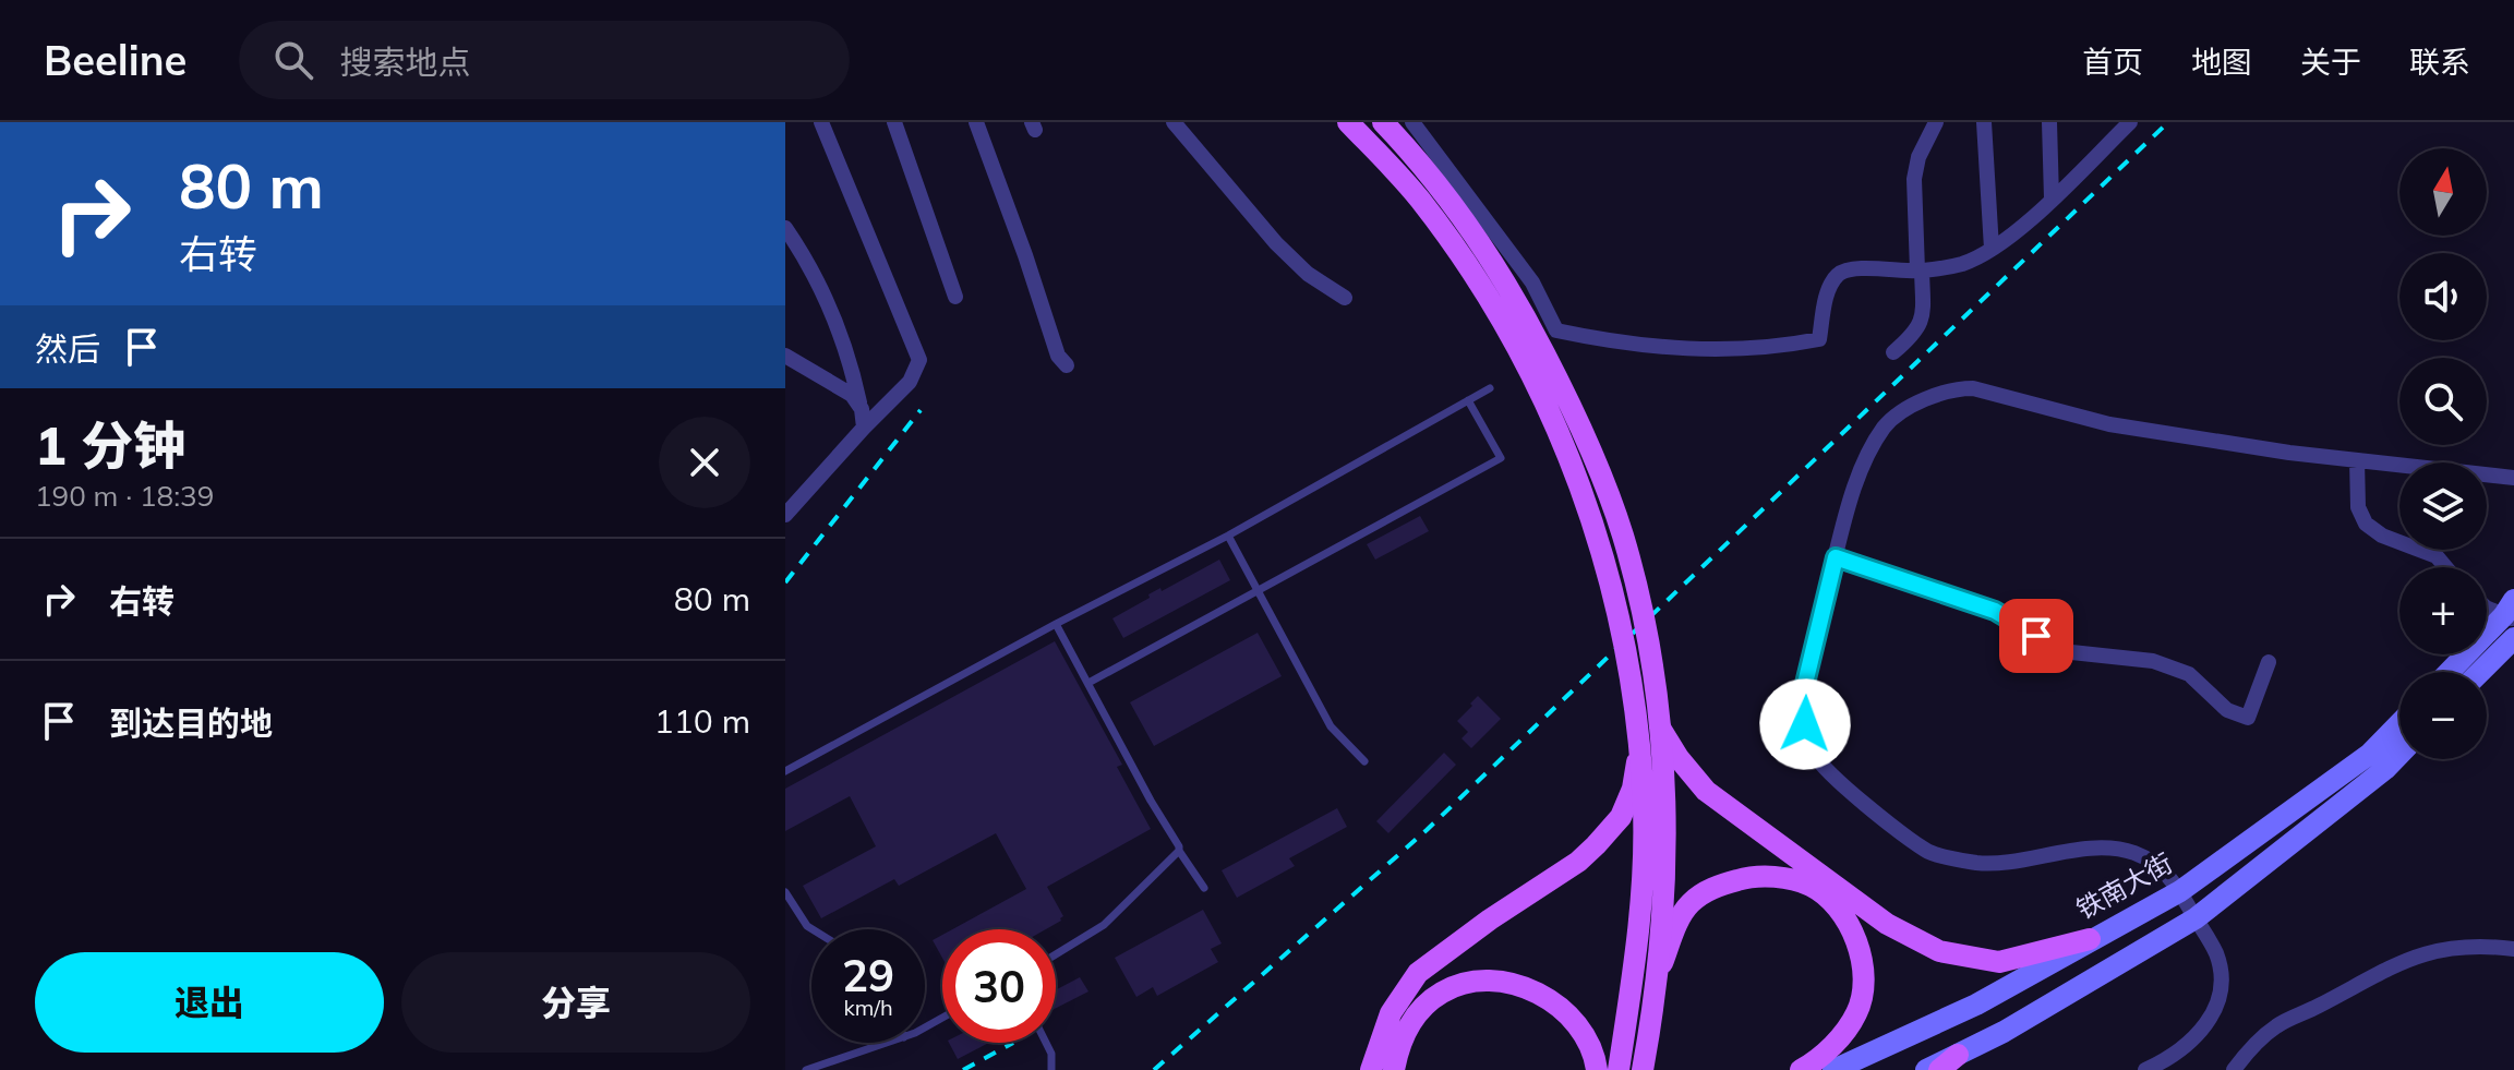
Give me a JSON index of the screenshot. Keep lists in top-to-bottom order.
{
  "streets": {
    "main road": ["铁南大街"]
  },
  "north": "top",
  "page": {
    "header": "Beeline",
    "search": "搜索地点",
    "nav": [
      "首页",
      "地图",
      "关于",
      "联系"
    ],
    "turn": ["80 m", "右转"],
    "map_buttons": ["+", "−"],
    "then": "然后",
    "heading": ["1 分钟", "190 m · 18:39"],
    "list": [
      {
        "name": "右转",
        "value": "80 m"
      },
      {
        "name": "到达目的地",
        "value": "110 m"
      }
    ],
    "speed": "29 km/h",
    "limit": "30",
    "buttons": ["退出", "分享"]
  }
}
